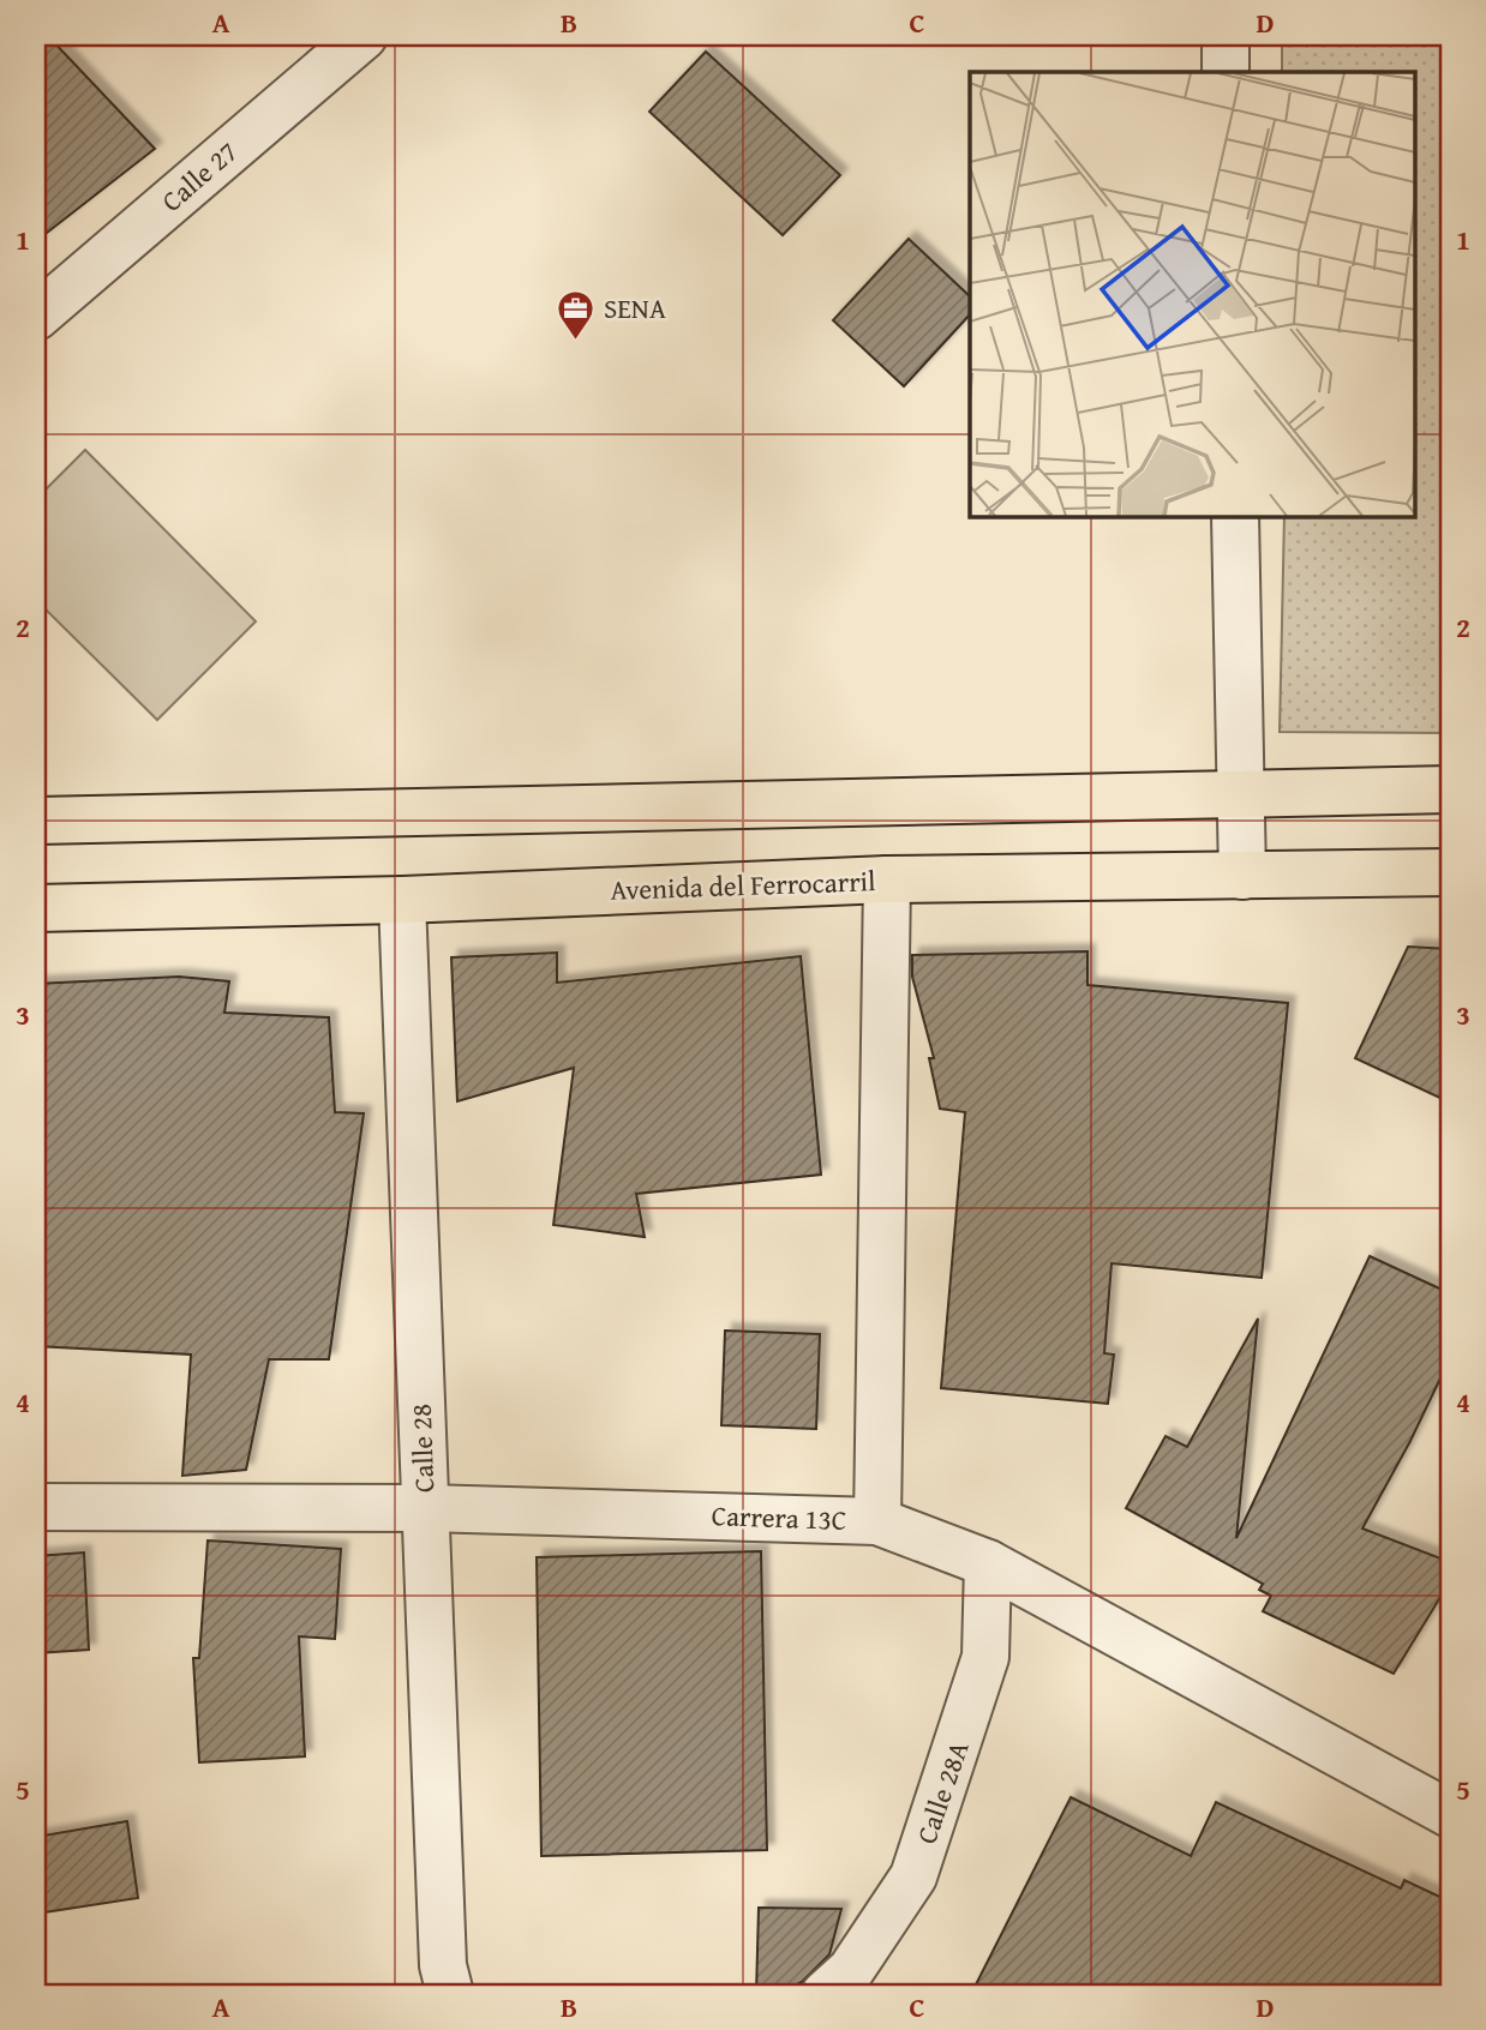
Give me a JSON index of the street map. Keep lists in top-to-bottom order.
{
  "streets": {
    "main road": ["Avenida del Ferrocarril"],
    "street": [
      "Calle 27",
      "Calle 28",
      "Carrera 13C",
      "Calle 28A"
    ]
  },
  "crossings": [
    ["Avenida del Ferrocarril", "Calle 28"],
    ["Calle 28", "Carrera 13C"],
    ["Carrera 13C", "Calle 28A"]
  ],
  "places": {
    "office": ["SENA"]
  },
  "grid": {
    "columns": [
      "A",
      "B",
      "C",
      "D"
    ],
    "rows": [
      "1",
      "2",
      "3",
      "4",
      "5"
    ]
  }
}
